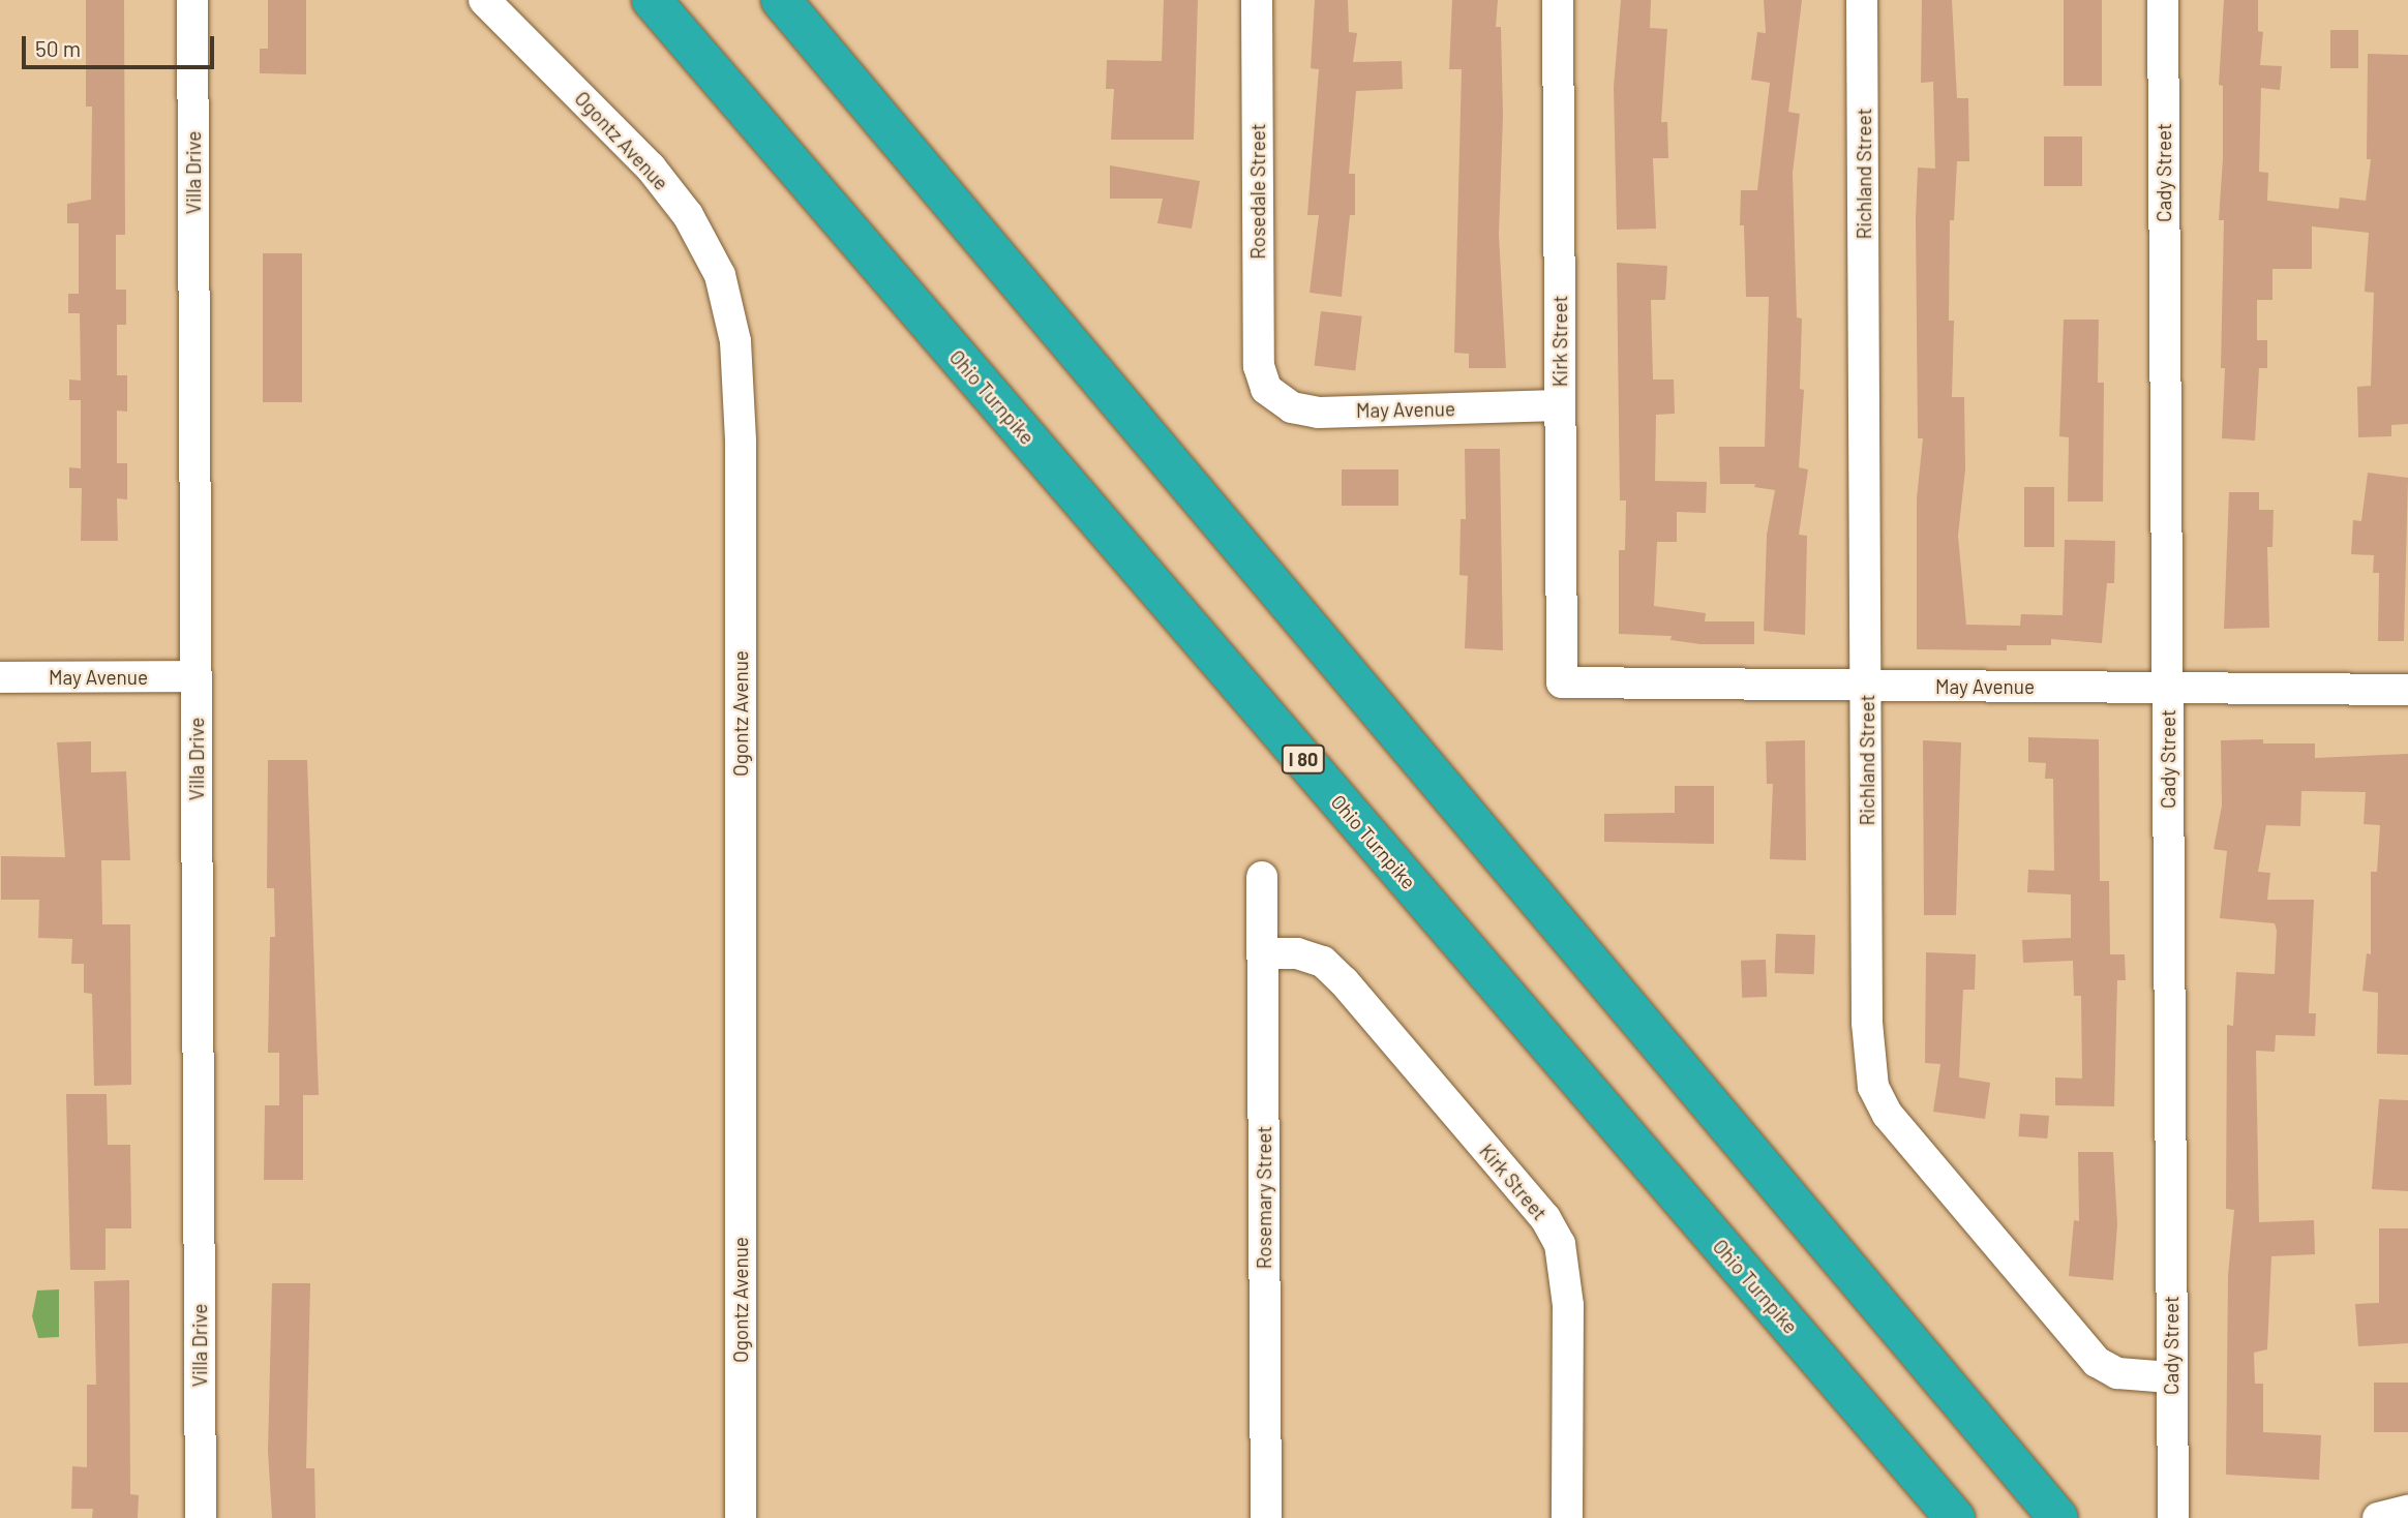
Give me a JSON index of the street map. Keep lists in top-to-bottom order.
{
  "streets": {
    "highway": ["Ohio Turnpike", "I 80"],
    "street": [
      "Ogontz Avenue",
      "Villa Drive",
      "Cady Street",
      "Richland Street",
      "Rosedale Street",
      "Kirk Street",
      "May Avenue",
      "Rosemary Street"
    ]
  },
  "crossings": [
    ["Villa Drive", "May Avenue"],
    ["Cady Street", "Richland Street"],
    ["Cady Street", "May Avenue"],
    ["Richland Street", "May Avenue"],
    ["Rosedale Street", "May Avenue"],
    ["Kirk Street", "May Avenue"],
    ["Kirk Street", "Rosemary Street"]
  ],
  "scale_bar": "50 m"
}
